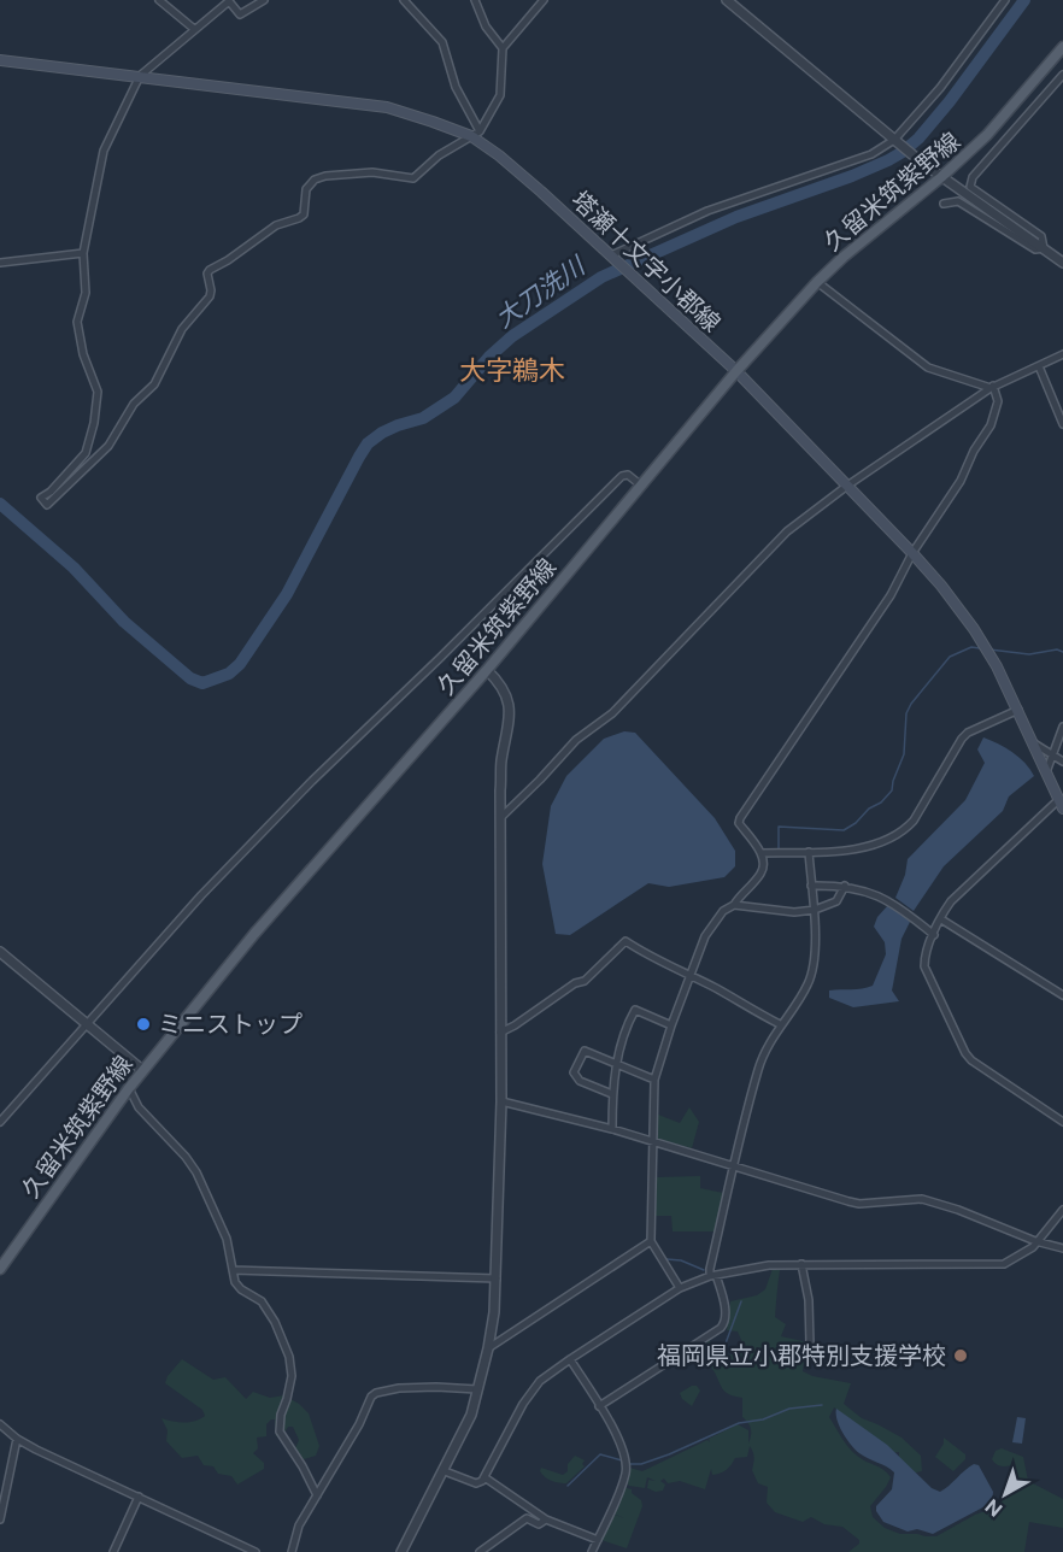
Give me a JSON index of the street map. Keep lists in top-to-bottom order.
{
  "streets": {
    "main road": ["久留米筑紫野線", "塔瀬十文字小郡線"]
  },
  "crossings": [
    ["久留米筑紫野線", "塔瀬十文字小郡線"]
  ],
  "districts": ["大字鵜木"],
  "water": ["大刀洗川"],
  "places": ["ミニストップ", "福岡県立小郡特別支援学校"],
  "north": "bottom left"
}
